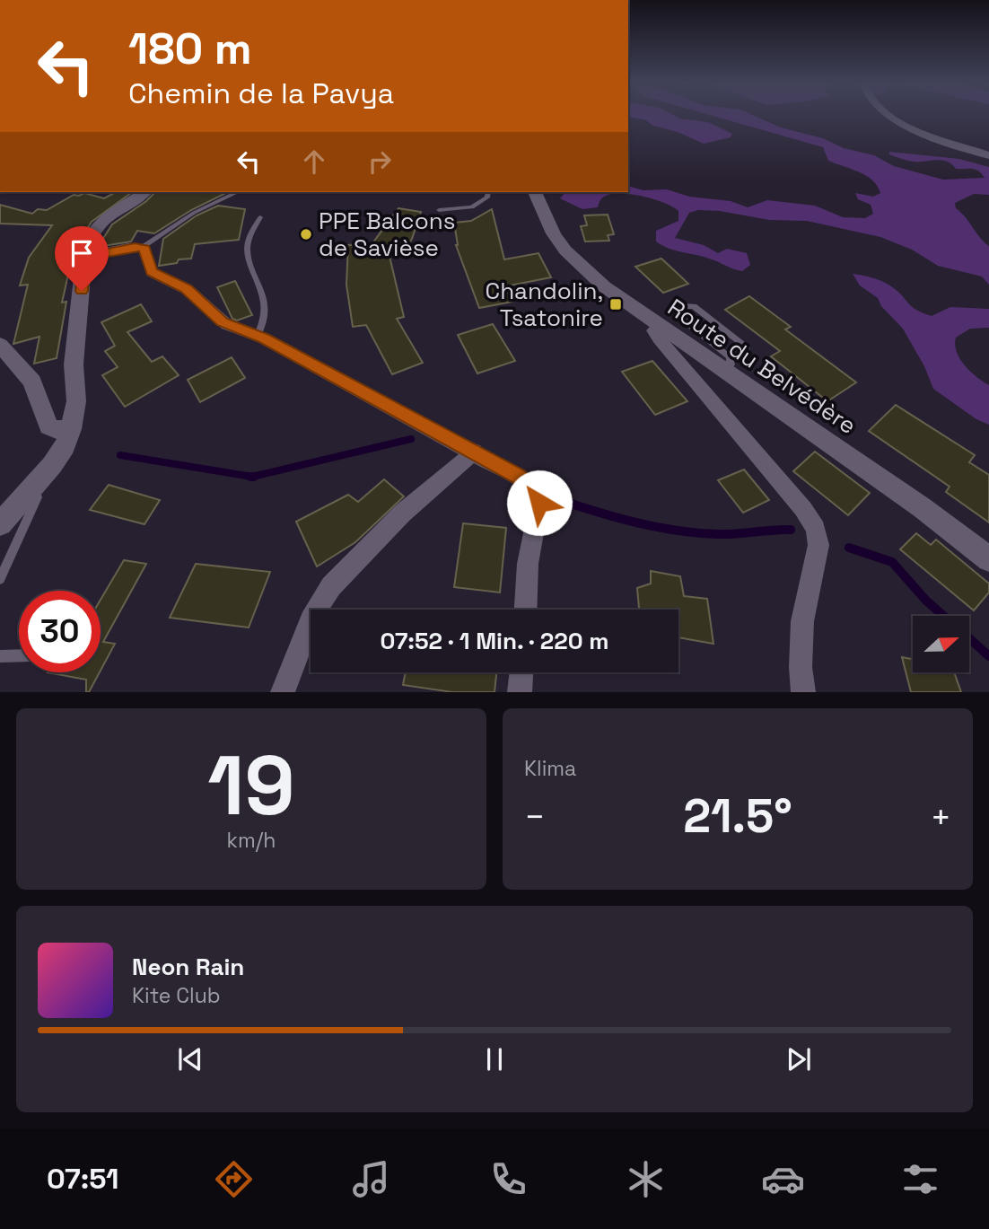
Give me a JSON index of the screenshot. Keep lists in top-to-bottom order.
{
  "streets": {
    "street": ["Route du Belvédère"]
  },
  "places": {
    "other": ["PPE Balcons de Savièse"],
    "transit": ["Chandolin, Tsatonire"]
  },
  "north": "right",
  "page": {
    "turn": ["180 m", "Chemin de la Pavya"],
    "limit": "30",
    "trip": "07:52 · 1 Min. · 220 m",
    "tile": [
      ["19", "km/h"],
      "Klima"
    ],
    "heat": ["−", "21.5°", "+"],
    "song": ["Neon Rain", "Kite Club"],
    "tabs": "07:51"
  }
}
